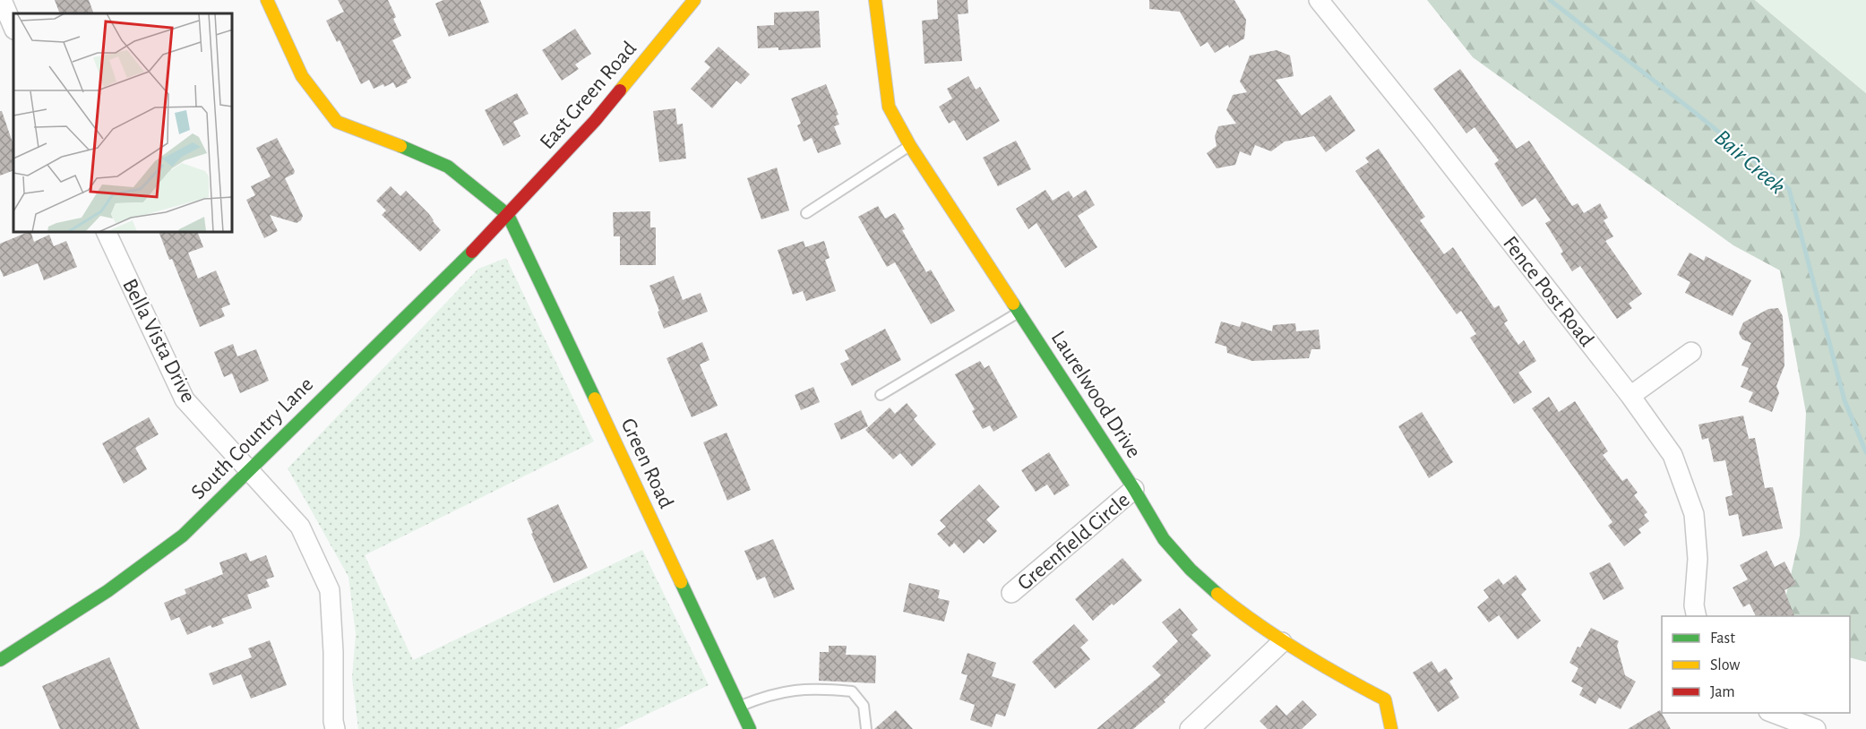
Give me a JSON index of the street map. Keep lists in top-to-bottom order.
{
  "streets": {
    "street": [
      "East Green Road",
      "Fence Post Road",
      "Bella Vista Drive",
      "Laurelwood Drive",
      "South Country Lane",
      "Green Road",
      "Greenfield Circle"
    ]
  },
  "crossings": [
    ["East Green Road", "South Country Lane"],
    ["East Green Road", "Green Road"],
    ["Bella Vista Drive", "South Country Lane"],
    ["Laurelwood Drive", "Greenfield Circle"],
    ["South Country Lane", "Green Road"]
  ],
  "water": ["Bair Creek"],
  "legend": ["Fast", "Slow", "Jam"]
}
